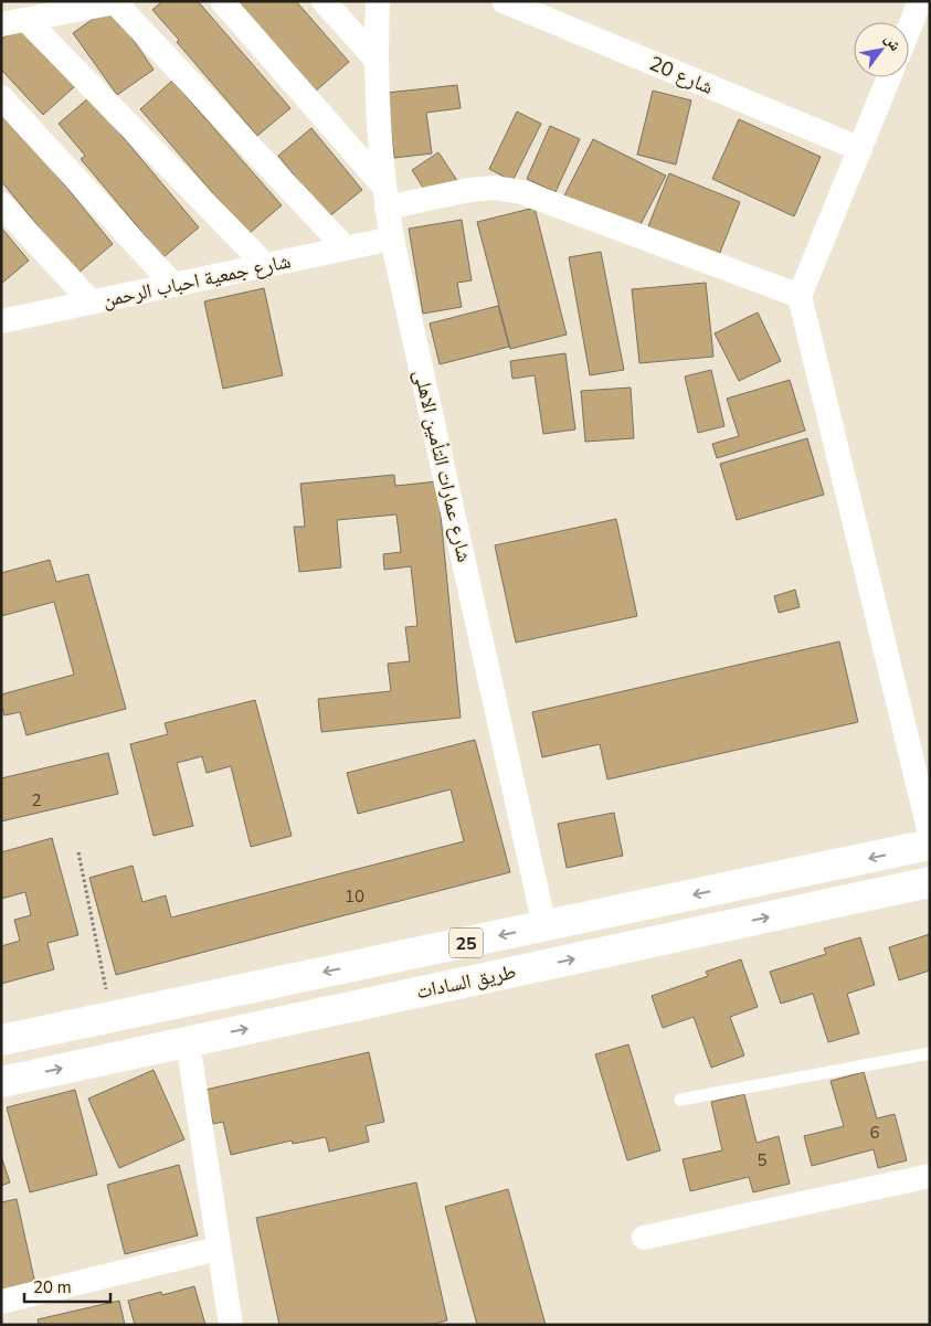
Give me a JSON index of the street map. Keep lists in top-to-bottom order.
{
  "streets": {
    "main road": ["25", "طريق السادات"],
    "street": ["شارع 20", "شارع جمعية احباب الرحمن", "شارع عمارات التأمين الاهلى"]
  },
  "crossings": [
    ["شارع جمعية احباب الرحمن", "شارع عمارات التأمين الاهلى"],
    ["شارع عمارات التأمين الاهلى", "طريق السادات"]
  ],
  "house_numbers": [
    "2",
    "10",
    "6",
    "5"
  ],
  "scale_bar": "20 m",
  "north": "top right"
}
